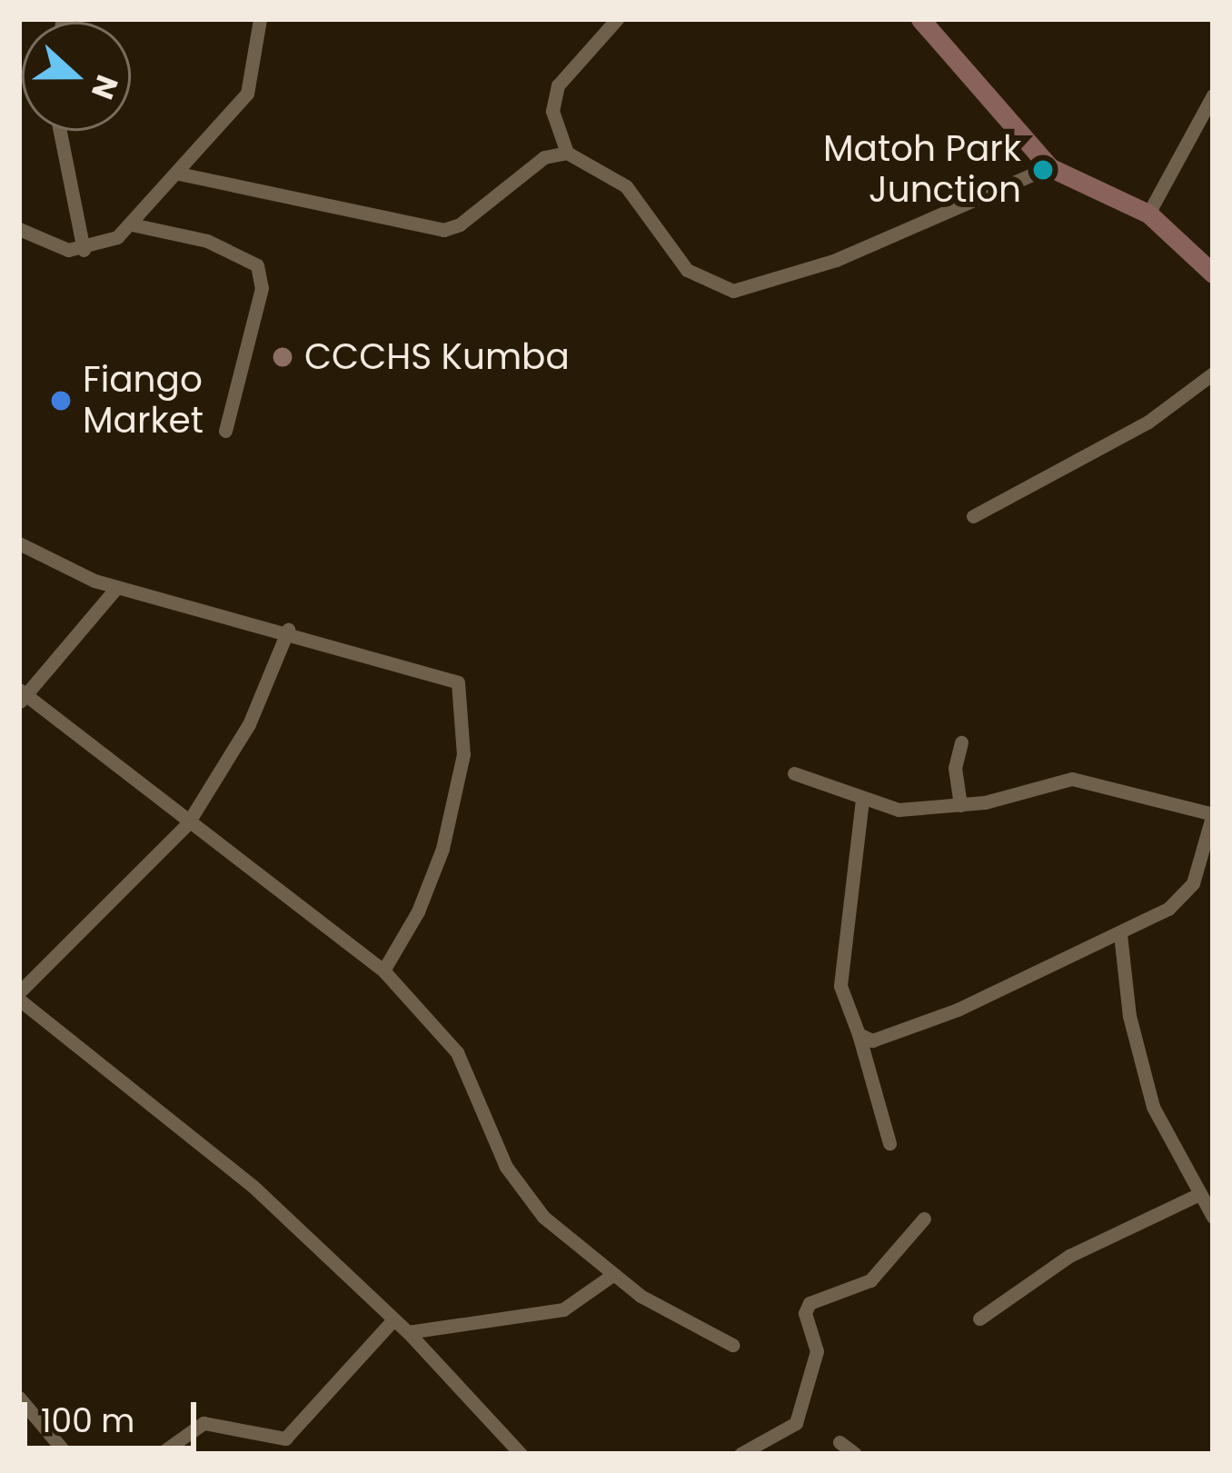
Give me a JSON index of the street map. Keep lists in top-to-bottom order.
{
  "places": ["Matoh Park Junction", "CCCHS Kumba", "Fiango Market"],
  "scale_bar": "100 m",
  "north": "right"
}
